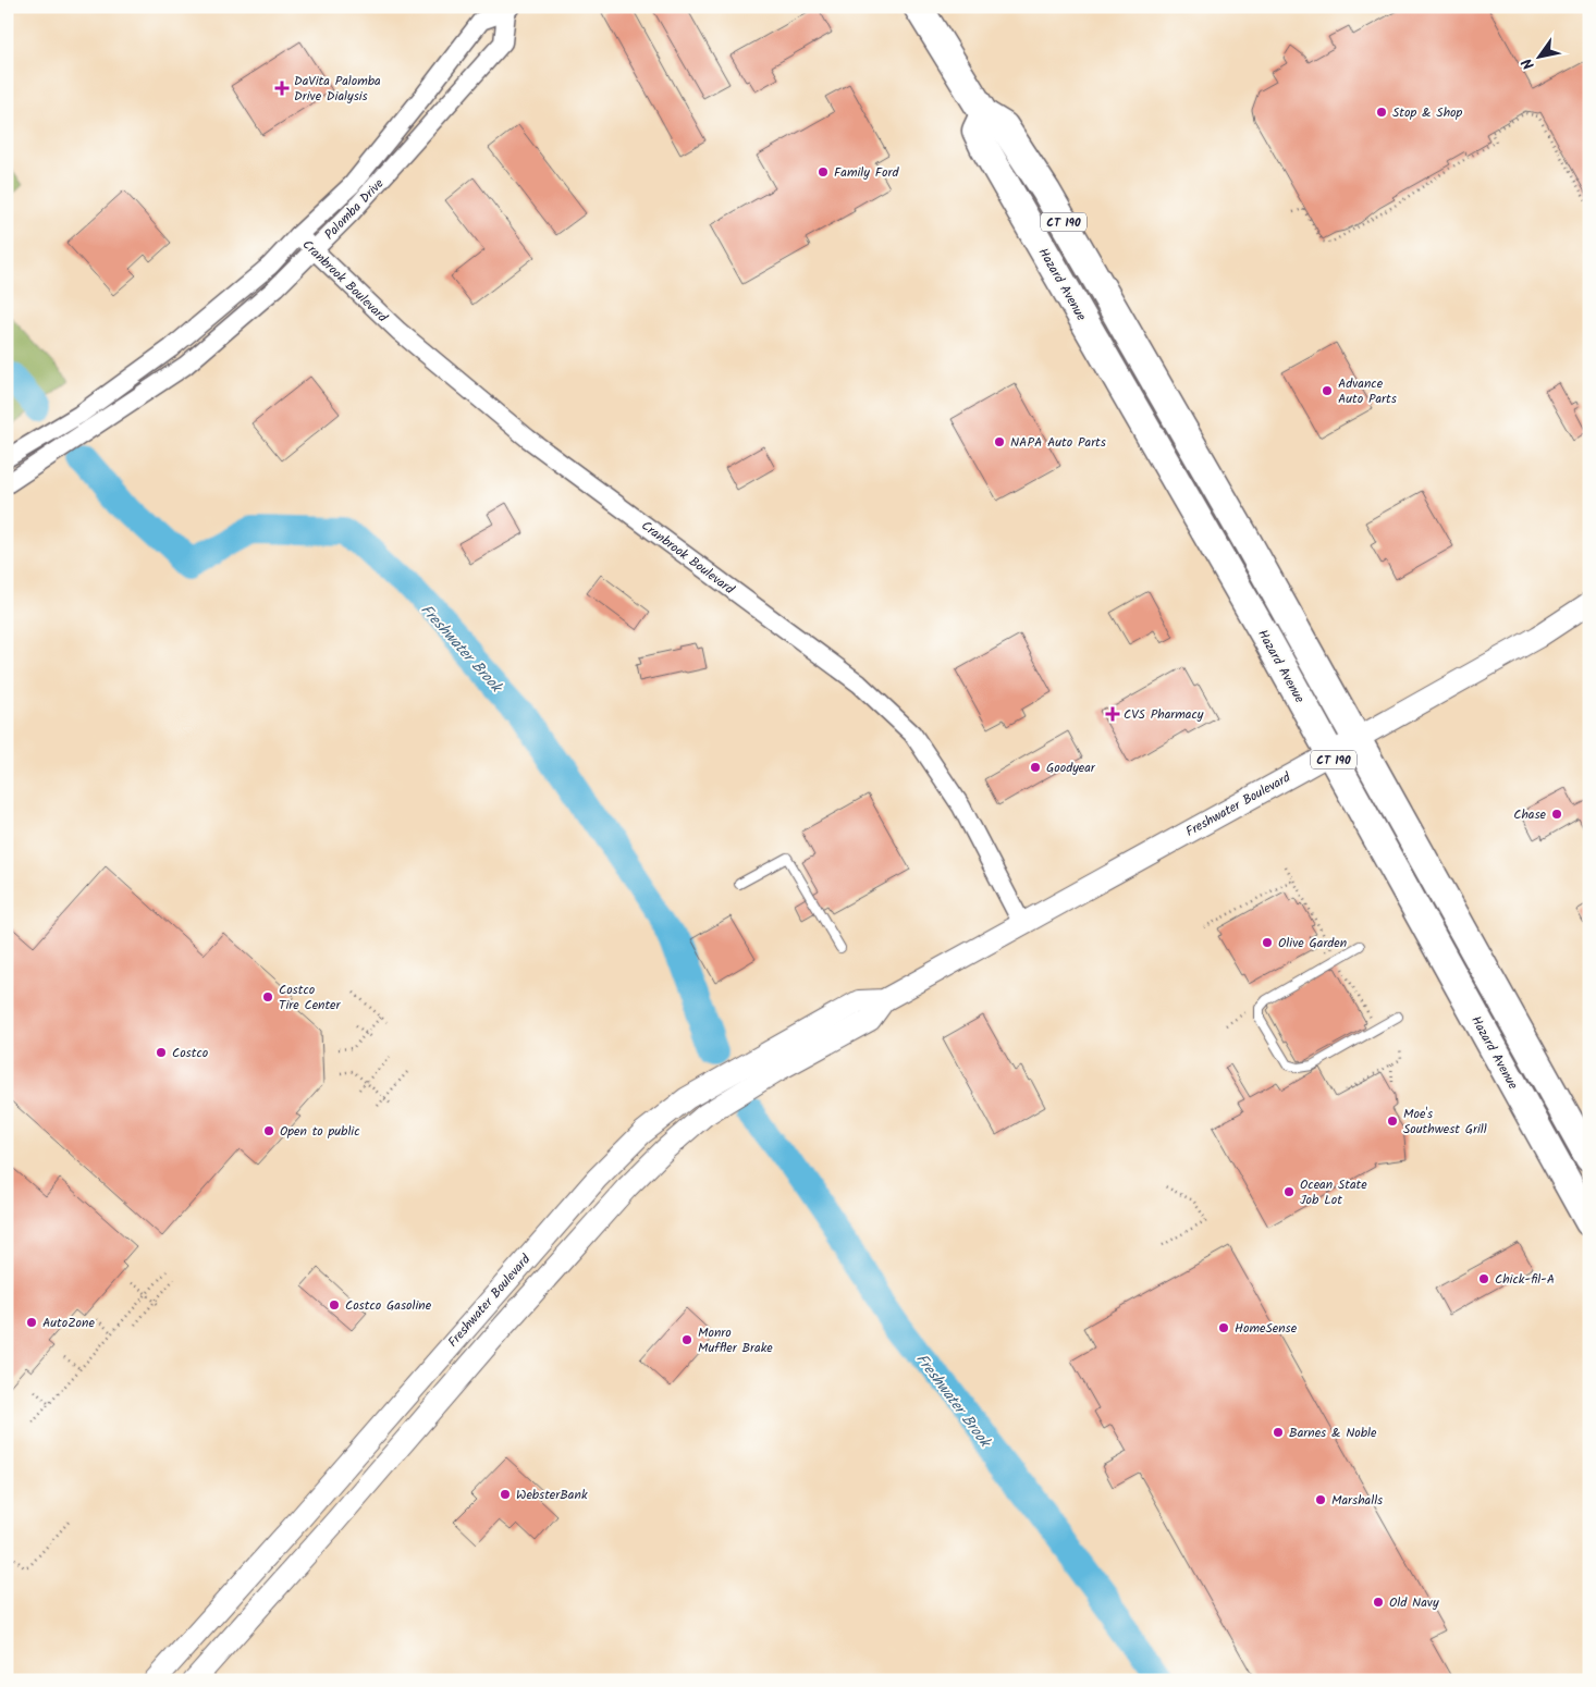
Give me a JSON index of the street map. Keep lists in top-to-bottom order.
{
  "streets": {
    "main road": ["CT 190", "Hazard Avenue"],
    "street": ["Palomba Drive", "Cranbrook Boulevard", "Freshwater Boulevard"]
  },
  "crossings": [
    ["Palomba Drive", "Cranbrook Boulevard"],
    ["CT 190", "Hazard Avenue"],
    ["CT 190", "Freshwater Boulevard"],
    ["Cranbrook Boulevard", "Freshwater Boulevard"],
    ["Hazard Avenue", "Freshwater Boulevard"]
  ],
  "water": ["Freshwater Brook"],
  "places": {
    "health": ["DaVita Palomba Drive Dialysis", "CVS Pharmacy"],
    "other": [
      "Stop & Shop",
      "Family Ford",
      "Advance Auto Parts",
      "NAPA Auto Parts",
      "Goodyear",
      "Chase",
      "Olive Garden",
      "Costco Tire Center",
      "Costco",
      "Moe's Southwest Grill",
      "Open to public",
      "Ocean State Job Lot",
      "Chick-fil-A",
      "Costco Gasoline",
      "AutoZone",
      "HomeSense",
      "Monro Muffler Brake",
      "Barnes & Noble",
      "WebsterBank",
      "Marshalls",
      "Old Navy"
    ]
  },
  "north": "bottom left"
}
